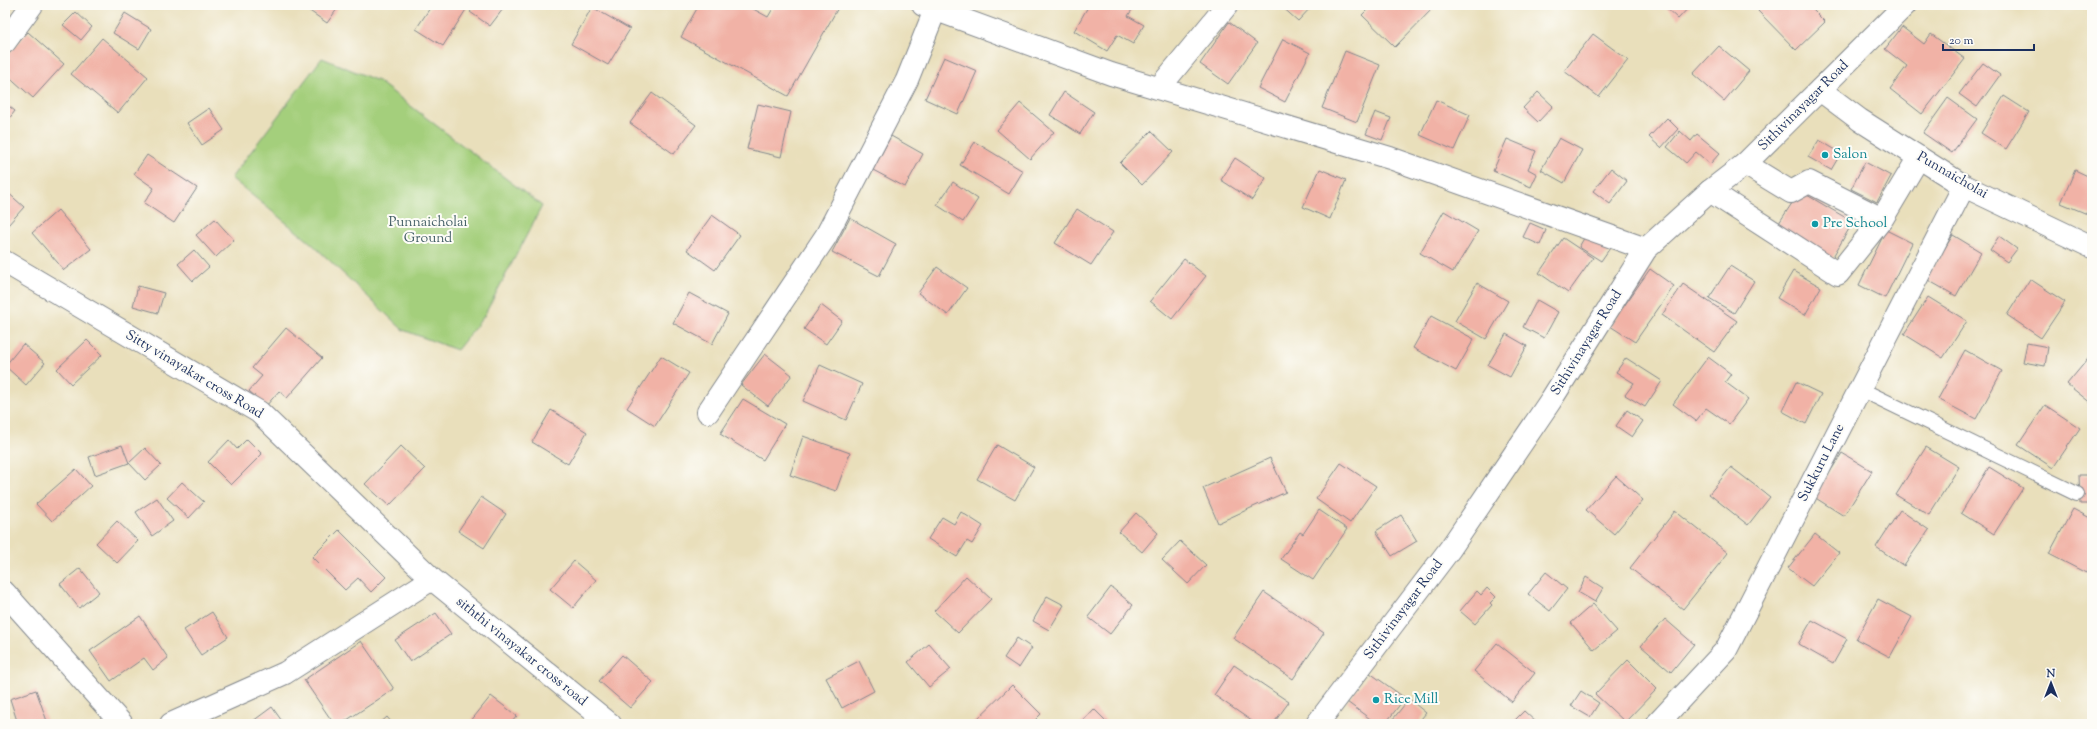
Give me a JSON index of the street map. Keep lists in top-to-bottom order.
{
  "streets": {
    "street": [
      "Sithivinayagar Road",
      "Punnaicholai",
      "Sitty vinayakar cross Road",
      "Sukkuru Lane",
      "siththi vinayakar cross road"
    ]
  },
  "crossings": [
    ["Sithivinayagar Road", "Punnaicholai"],
    ["Punnaicholai", "Sukkuru Lane"],
    ["Sitty vinayakar cross Road", "siththi vinayakar cross road"]
  ],
  "parks": ["Punnaicholai Ground"],
  "places": ["Salon", "Pre School", "Rice Mill"],
  "scale_bar": "20 m",
  "north": "top"
}
